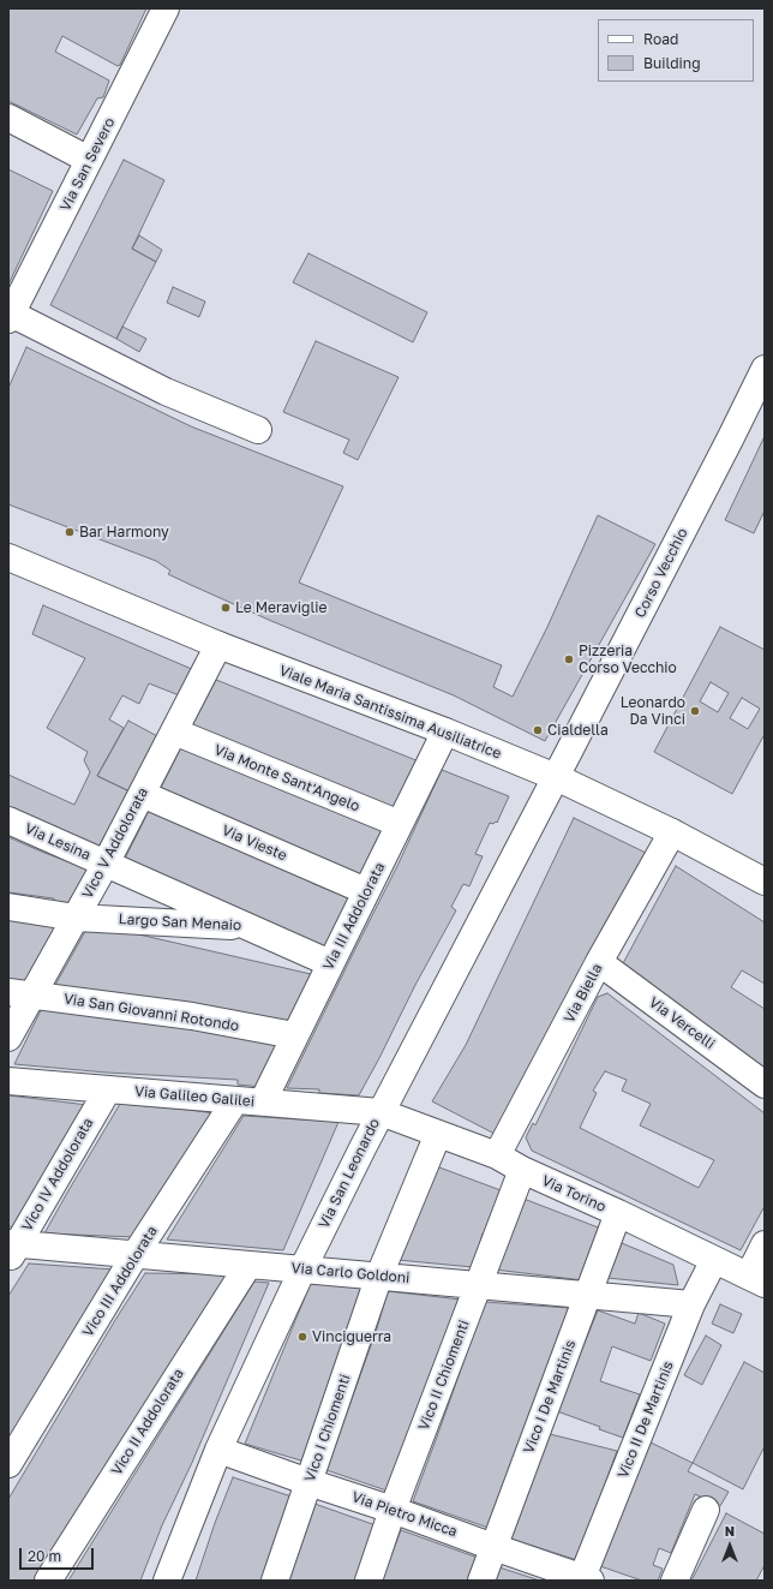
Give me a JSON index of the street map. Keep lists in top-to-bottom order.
{
  "streets": {
    "street": [
      "Via San Severo",
      "Corso Vecchio",
      "Viale Maria Santissima Ausiliatrice",
      "Via Monte Sant'Angelo",
      "Via Lesina",
      "Vico V Addolorata",
      "Via Vieste",
      "Via III Addolorata",
      "Largo San Menaio",
      "Via Biella",
      "Via San Giovanni Rotondo",
      "Via Vercelli",
      "Via Galileo Galilei",
      "Via San Leonardo",
      "Vico IV Addolorata",
      "Via Torino",
      "Via Carlo Goldoni",
      "Vico III Addolorata",
      "Vico II Chiomenti",
      "Vico I De Martinis",
      "Vico II De Martinis",
      "Vico II Addolorata",
      "Vico I Chiomenti",
      "Via Pietro Micca"
    ]
  },
  "crossings": [
    ["Corso Vecchio", "Viale Maria Santissima Ausiliatrice"],
    ["Corso Vecchio", "Via San Leonardo"],
    ["Viale Maria Santissima Ausiliatrice", "Vico V Addolorata"],
    ["Viale Maria Santissima Ausiliatrice", "Via III Addolorata"],
    ["Viale Maria Santissima Ausiliatrice", "Via Biella"],
    ["Viale Maria Santissima Ausiliatrice", "Via San Leonardo"],
    ["Via Monte Sant'Angelo", "Vico V Addolorata"],
    ["Via Monte Sant'Angelo", "Via III Addolorata"],
    ["Via Lesina", "Vico V Addolorata"],
    ["Via Lesina", "Largo San Menaio"],
    ["Vico V Addolorata", "Via Vieste"],
    ["Vico V Addolorata", "Largo San Menaio"],
    ["Vico V Addolorata", "Via San Giovanni Rotondo"],
    ["Via Vieste", "Via III Addolorata"],
    ["Via III Addolorata", "Via San Giovanni Rotondo"],
    ["Via III Addolorata", "Via Galileo Galilei"],
    ["Via Biella", "Via Vercelli"],
    ["Via Biella", "Via Torino"],
    ["Via Galileo Galilei", "Via San Leonardo"],
    ["Via Galileo Galilei", "Vico IV Addolorata"],
    ["Via Galileo Galilei", "Via Torino"],
    ["Via Galileo Galilei", "Vico III Addolorata"],
    ["Via San Leonardo", "Via Torino"],
    ["Via San Leonardo", "Via Carlo Goldoni"],
    ["Via San Leonardo", "Via Pietro Micca"],
    ["Vico IV Addolorata", "Via Carlo Goldoni"],
    ["Via Torino", "Vico II Chiomenti"],
    ["Via Torino", "Vico I De Martinis"],
    ["Via Torino", "Vico II De Martinis"],
    ["Via Torino", "Vico I Chiomenti"],
    ["Via Carlo Goldoni", "Vico III Addolorata"],
    ["Via Carlo Goldoni", "Vico II Chiomenti"],
    ["Via Carlo Goldoni", "Vico I De Martinis"],
    ["Via Carlo Goldoni", "Vico II De Martinis"],
    ["Via Carlo Goldoni", "Vico II Addolorata"],
    ["Via Carlo Goldoni", "Vico I Chiomenti"],
    ["Vico II Chiomenti", "Via Pietro Micca"],
    ["Vico I De Martinis", "Via Pietro Micca"],
    ["Vico II De Martinis", "Via Pietro Micca"],
    ["Vico I Chiomenti", "Via Pietro Micca"]
  ],
  "places": [
    "Bar Harmony",
    "Le Meraviglie",
    "Pizzeria Corso Vecchio",
    "Leonardo Da Vinci",
    "Cialdella",
    "Vinciguerra"
  ],
  "legend": ["Road", "Building"],
  "scale_bar": "20 m",
  "north": "top"
}
